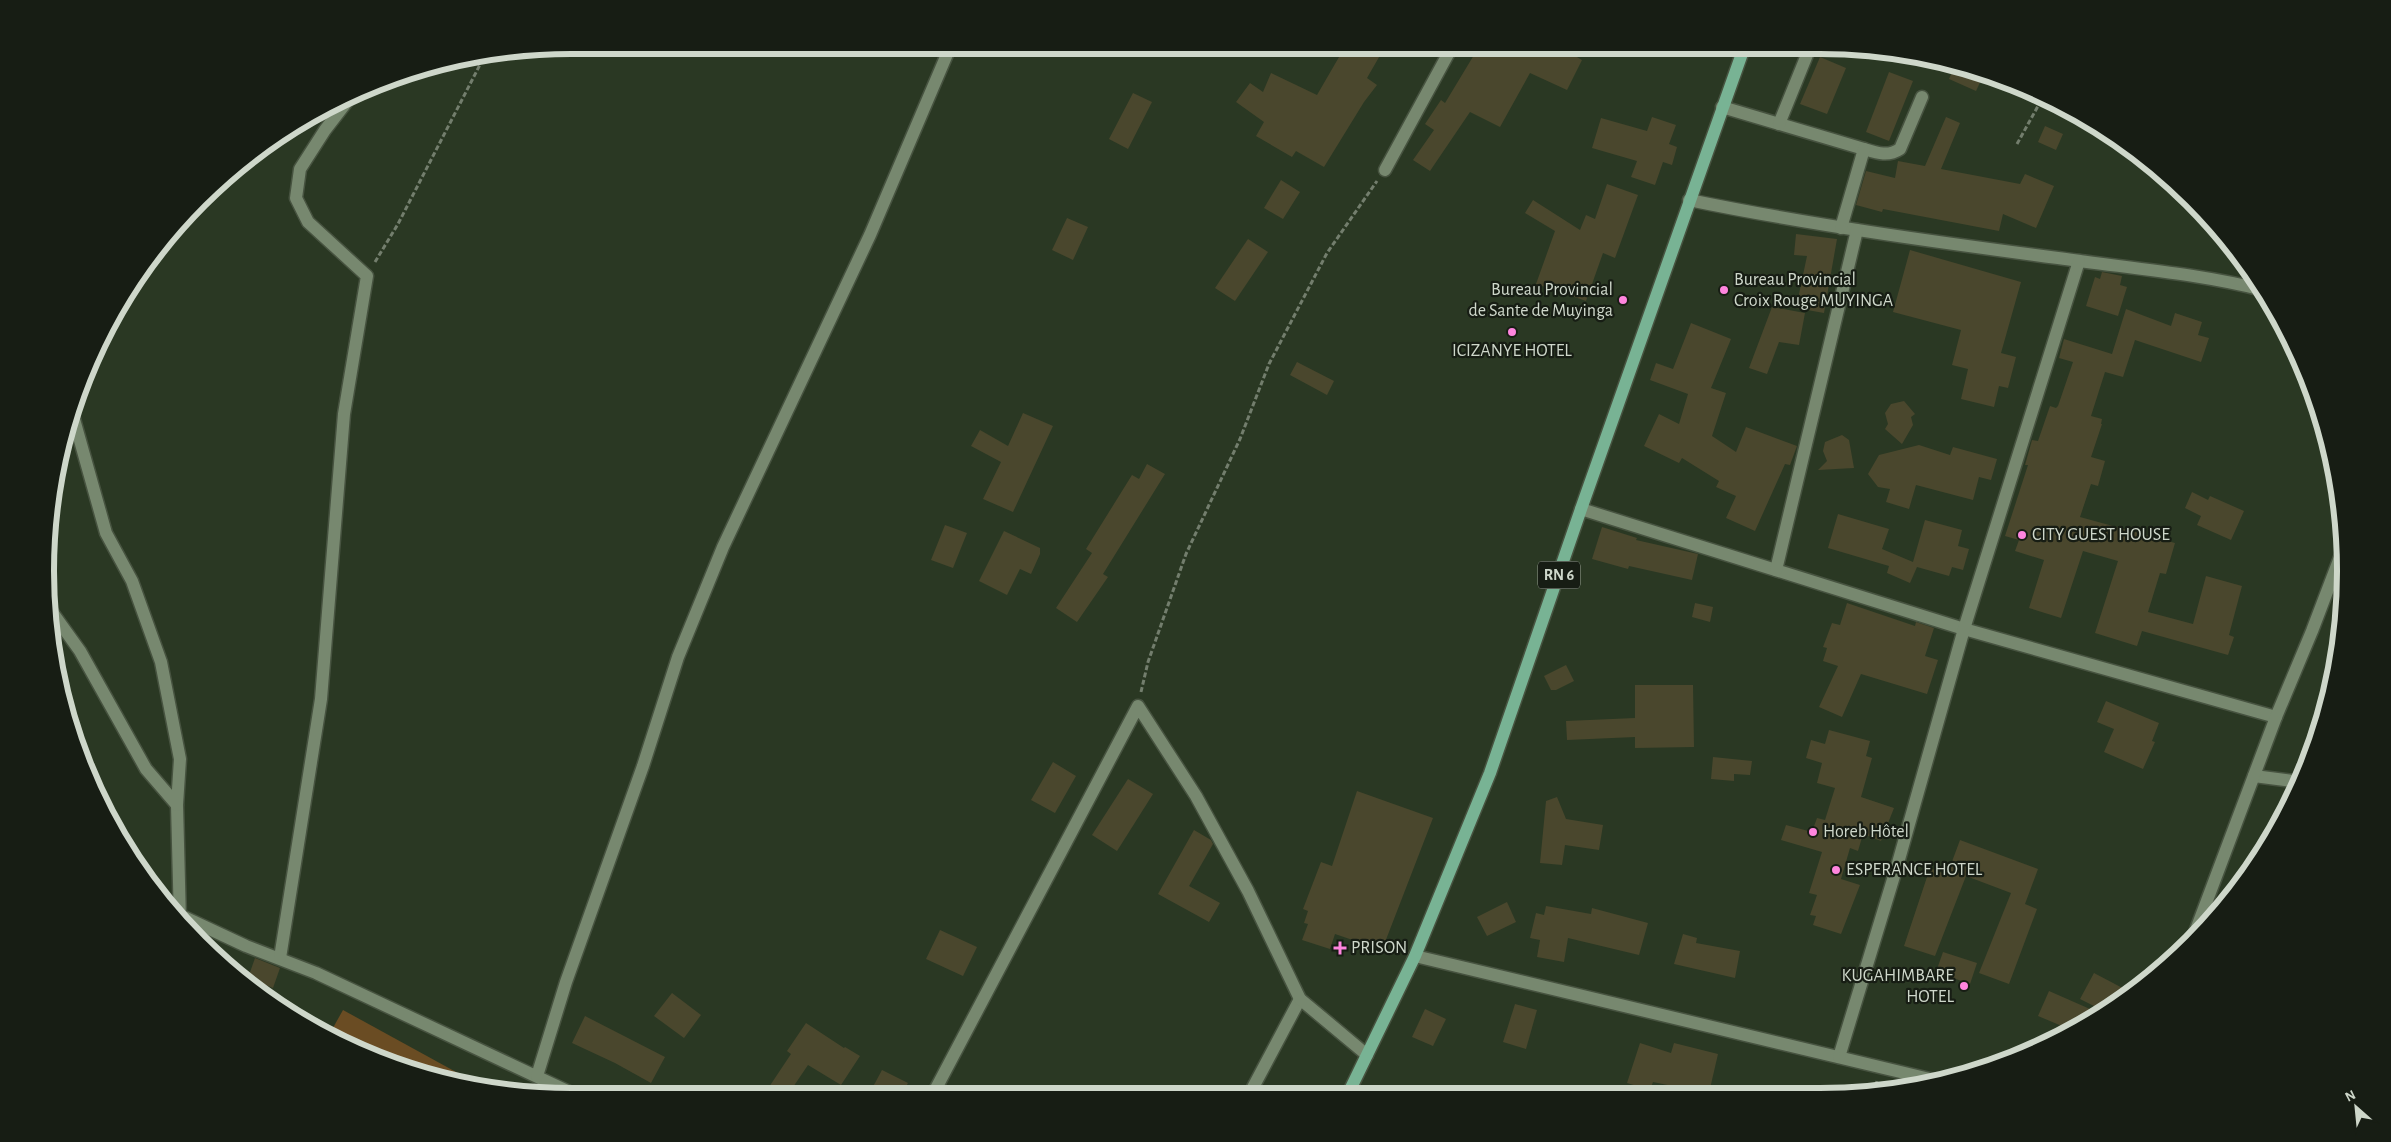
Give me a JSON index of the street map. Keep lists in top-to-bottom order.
{
  "streets": {
    "main road": ["RN 6"]
  },
  "places": {
    "other": [
      "Bureau Provincial Croix Rouge MUYINGA",
      "Bureau Provincial de Sante de Muyinga",
      "ICIZANYE HOTEL",
      "CITY GUEST HOUSE",
      "Horeb Hôtel",
      "ESPERANCE HOTEL",
      "KUGAHIMBARE HOTEL"
    ],
    "health": ["PRISON"]
  },
  "north": "top left"
}
